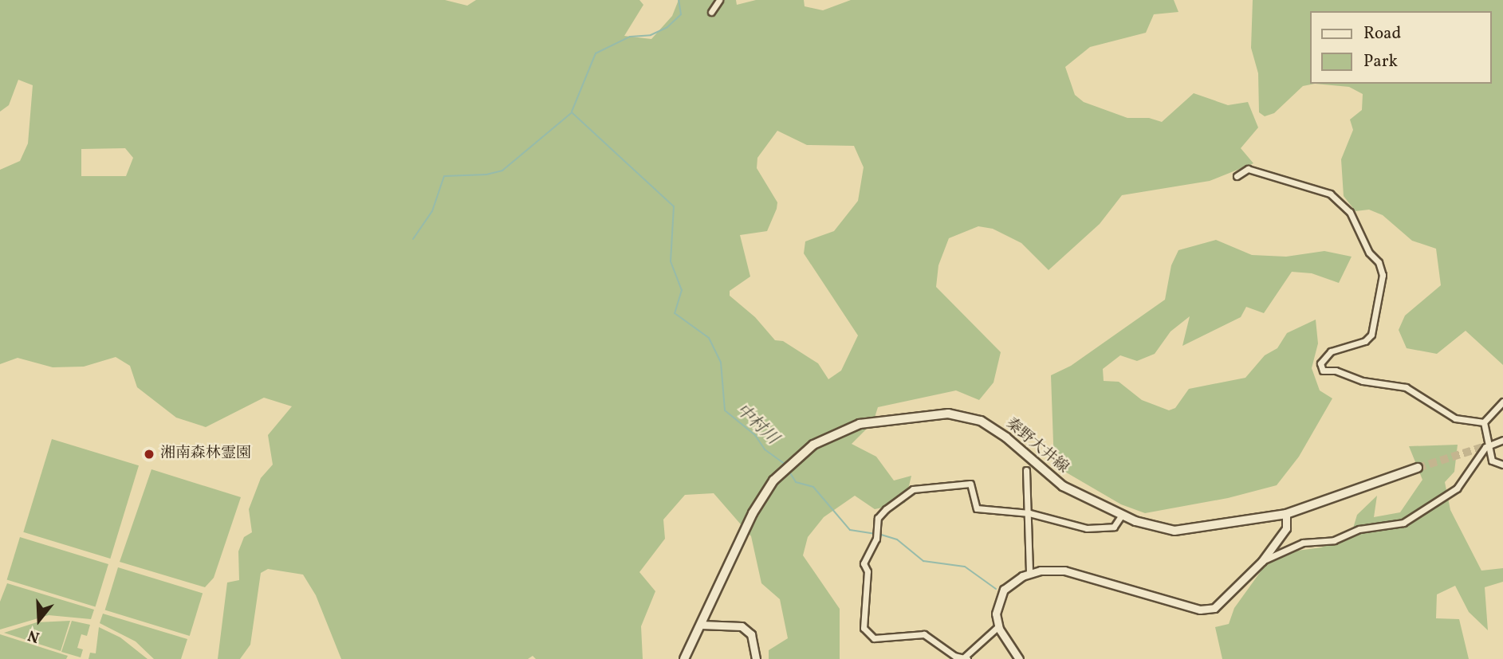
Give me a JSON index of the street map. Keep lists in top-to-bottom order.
{
  "streets": {
    "main road": ["秦野大井線"]
  },
  "water": ["中村川"],
  "places": ["湘南森林霊園"],
  "legend": ["Road", "Park"],
  "north": "bottom"
}
